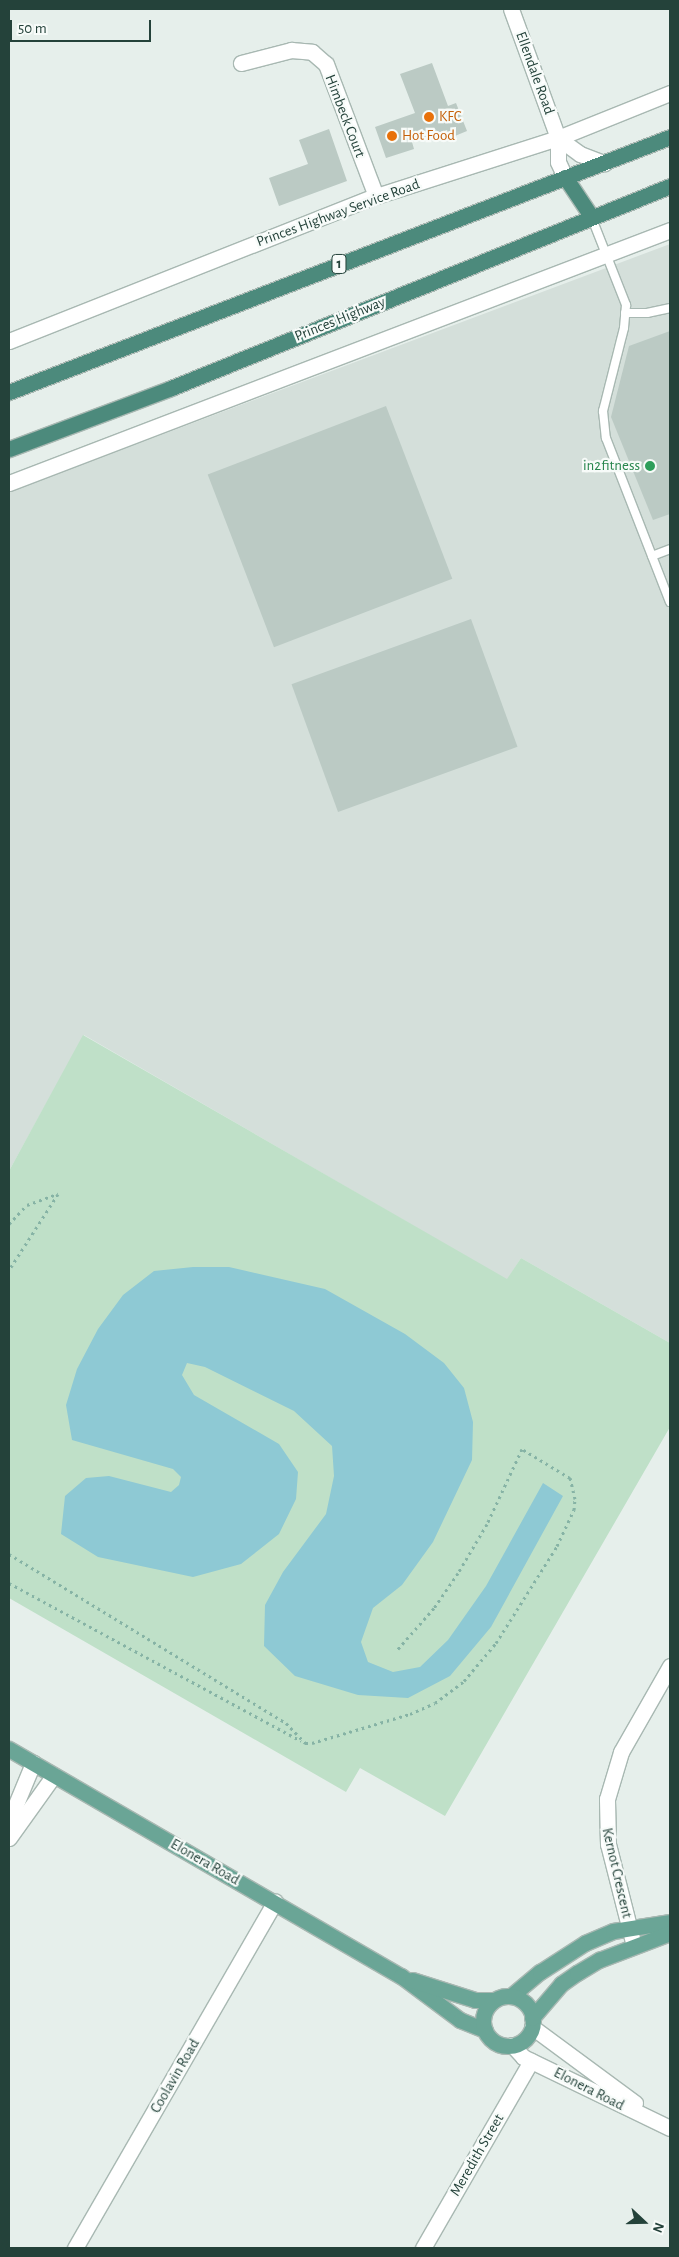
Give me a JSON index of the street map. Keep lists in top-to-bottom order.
{
  "streets": {
    "highway": ["1", "Princes Highway"],
    "main road": ["Elonera Road"],
    "street": [
      "Ellendale Road",
      "Himbeck Court",
      "Princes Highway Service Road",
      "Kernot Crescent",
      "Coolavin Road",
      "Meredith Street"
    ]
  },
  "crossings": [
    ["Ellendale Road", "Princes Highway Service Road"],
    ["Ellendale Road", "1"],
    ["Himbeck Court", "Princes Highway Service Road"],
    ["Elonera Road", "Coolavin Road"],
    ["Elonera Road", "Meredith Street"]
  ],
  "places": ["KFC", "Hot Food", "in2fitness"],
  "scale_bar": "50 m",
  "north": "right"
}
